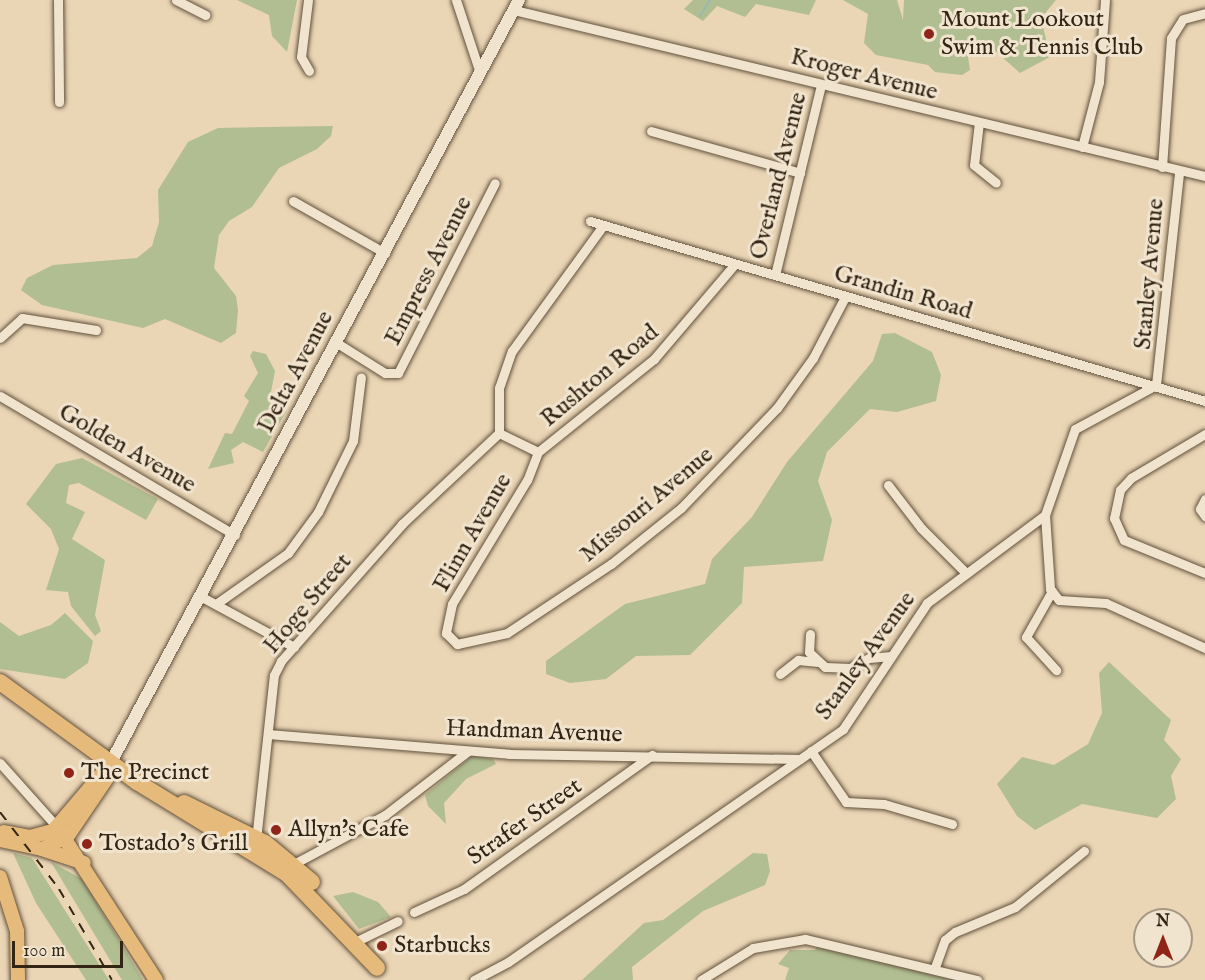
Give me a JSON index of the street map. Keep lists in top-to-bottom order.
{
  "streets": {
    "main road": ["Delta Avenue"],
    "street": [
      "Kroger Avenue",
      "Overland Avenue",
      "Empress Avenue",
      "Stanley Avenue",
      "Grandin Road",
      "Rushton Road",
      "Golden Avenue",
      "Missouri Avenue",
      "Flinn Avenue",
      "Hoge Street",
      "Handman Avenue",
      "Strafer Street"
    ]
  },
  "crossings": [
    ["Kroger Avenue", "Overland Avenue"],
    ["Kroger Avenue", "Stanley Avenue"],
    ["Kroger Avenue", "Delta Avenue"],
    ["Overland Avenue", "Grandin Road"],
    ["Empress Avenue", "Delta Avenue"],
    ["Stanley Avenue", "Grandin Road"],
    ["Stanley Avenue", "Handman Avenue"],
    ["Grandin Road", "Rushton Road"],
    ["Grandin Road", "Missouri Avenue"],
    ["Delta Avenue", "Golden Avenue"],
    ["Rushton Road", "Flinn Avenue"],
    ["Rushton Road", "Hoge Street"],
    ["Missouri Avenue", "Flinn Avenue"],
    ["Hoge Street", "Handman Avenue"],
    ["Handman Avenue", "Strafer Street"]
  ],
  "places": [
    "Mount Lookout Swim & Tennis Club",
    "The Precinct",
    "Allyn's Cafe",
    "Tostado’s Grill",
    "Starbucks"
  ],
  "scale_bar": "100 m",
  "north": "top"
}
